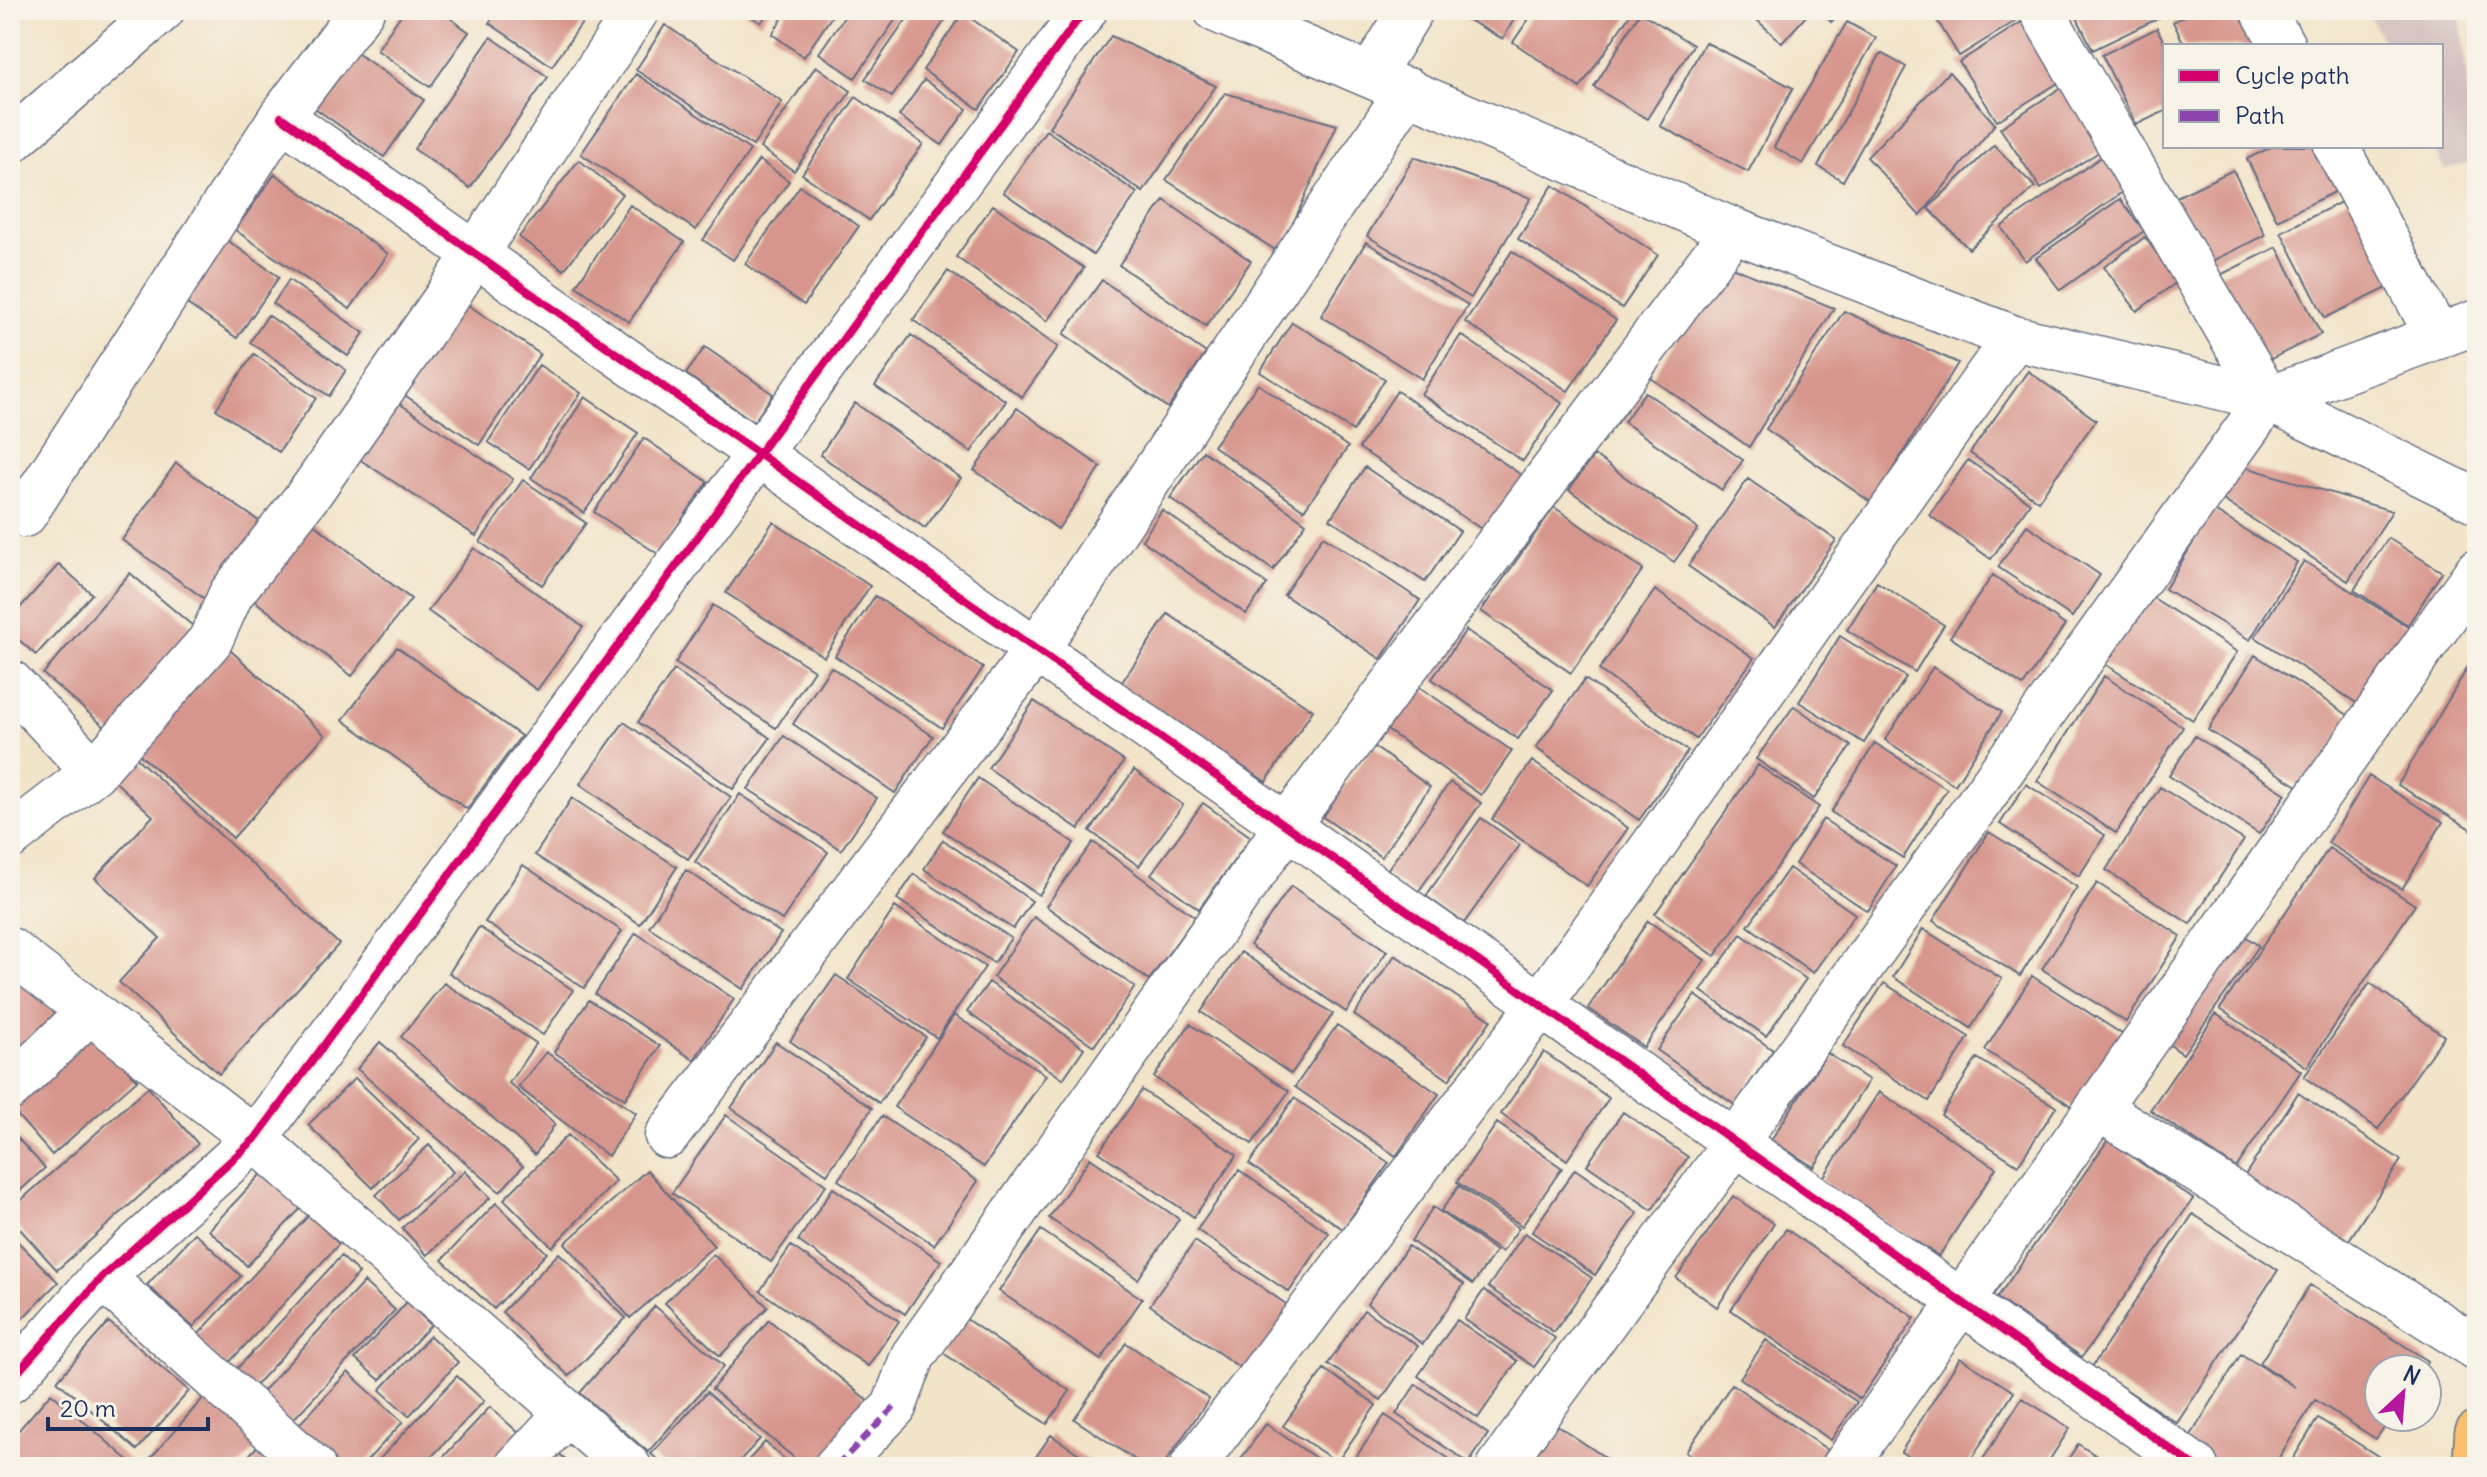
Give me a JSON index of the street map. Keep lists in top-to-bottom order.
{
  "legend": ["Cycle path", "Path"],
  "scale_bar": "20 m",
  "north": "top right"
}
